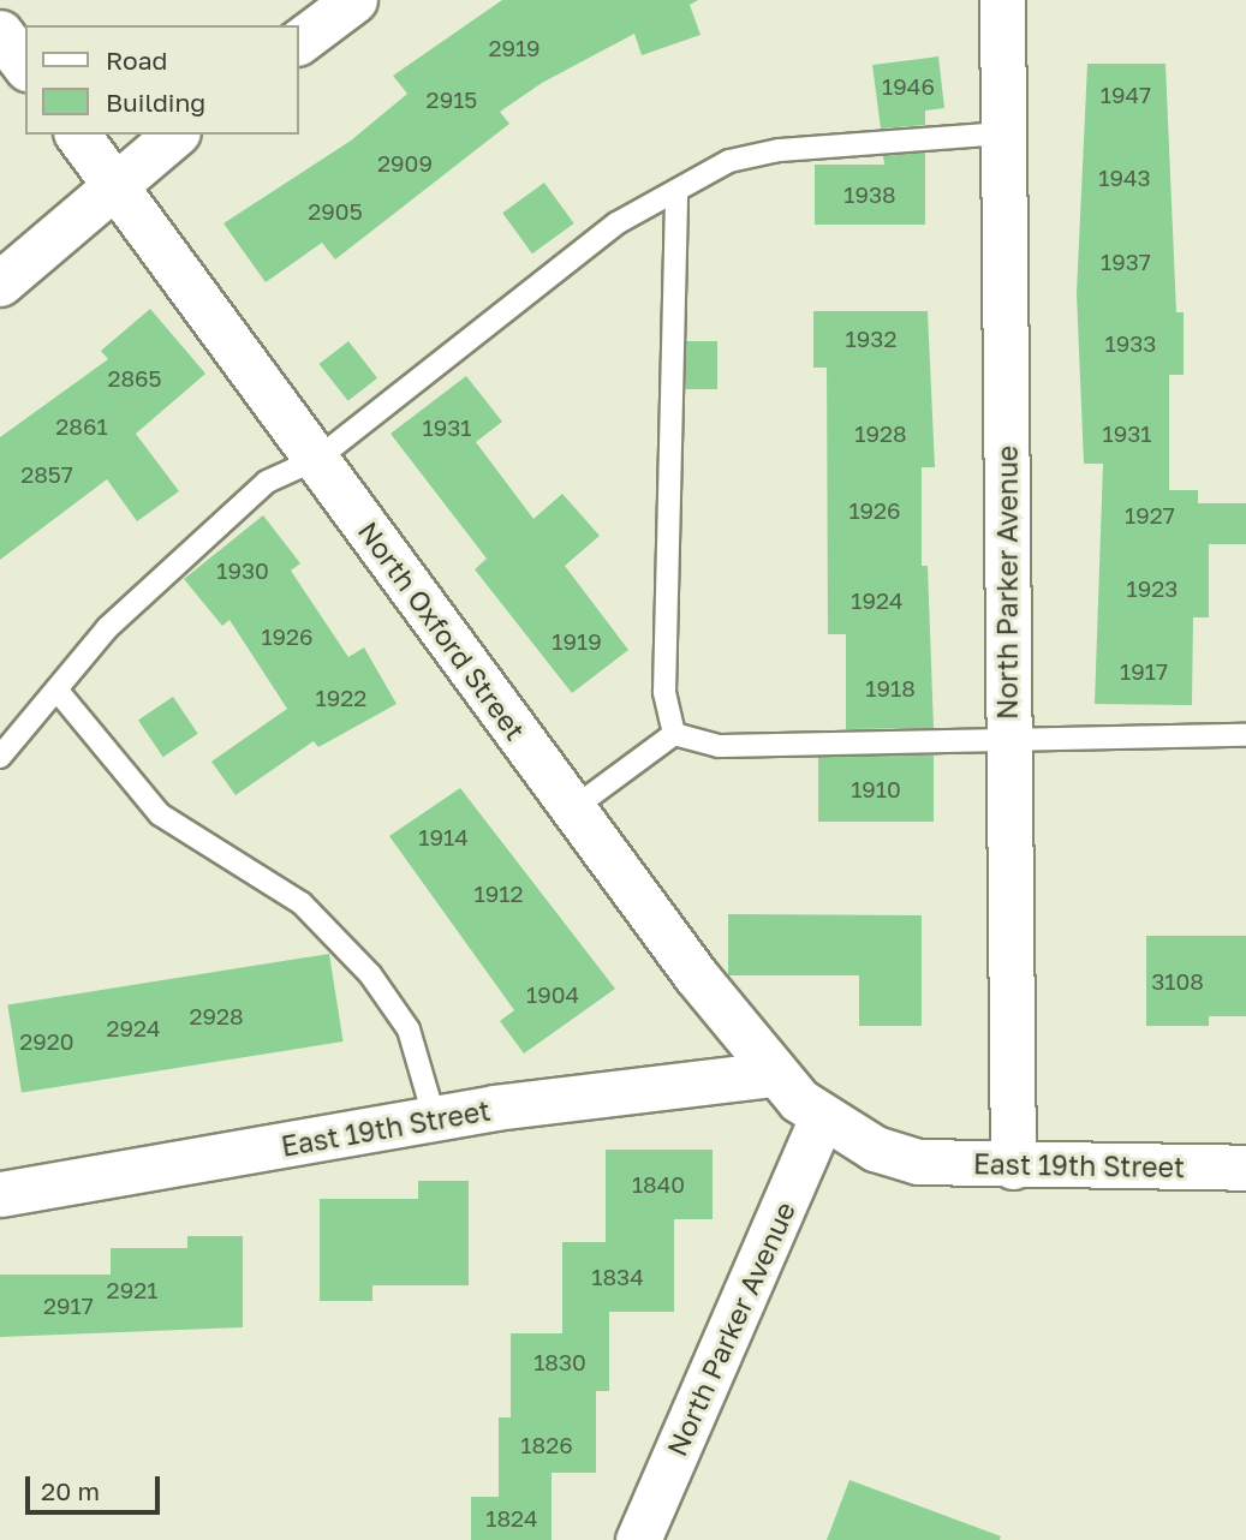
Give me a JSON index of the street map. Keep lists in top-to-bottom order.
{
  "streets": {
    "street": ["North Parker Avenue", "North Oxford Street", "East 19th Street"]
  },
  "crossings": [
    ["North Parker Avenue", "North Oxford Street"],
    ["North Parker Avenue", "East 19th Street"],
    ["North Oxford Street", "East 19th Street"]
  ],
  "house_numbers": [
    "2919",
    "1946",
    "1947",
    "2915",
    "2909",
    "1943",
    "1938",
    "2905",
    "1937",
    "1932",
    "1933",
    "2865",
    "2861",
    "1931",
    "1928",
    "1931",
    "2857",
    "1926",
    "1927",
    "1930",
    "1923",
    "1924",
    "1926",
    "1919",
    "1917",
    "1918",
    "1922",
    "1910",
    "1914",
    "1912",
    "3108",
    "1904",
    "2928",
    "2924",
    "2920",
    "1840",
    "1834",
    "2921",
    "2917",
    "1830",
    "1826",
    "1824"
  ],
  "legend": ["Road", "Building"],
  "scale_bar": "20 m"
}
